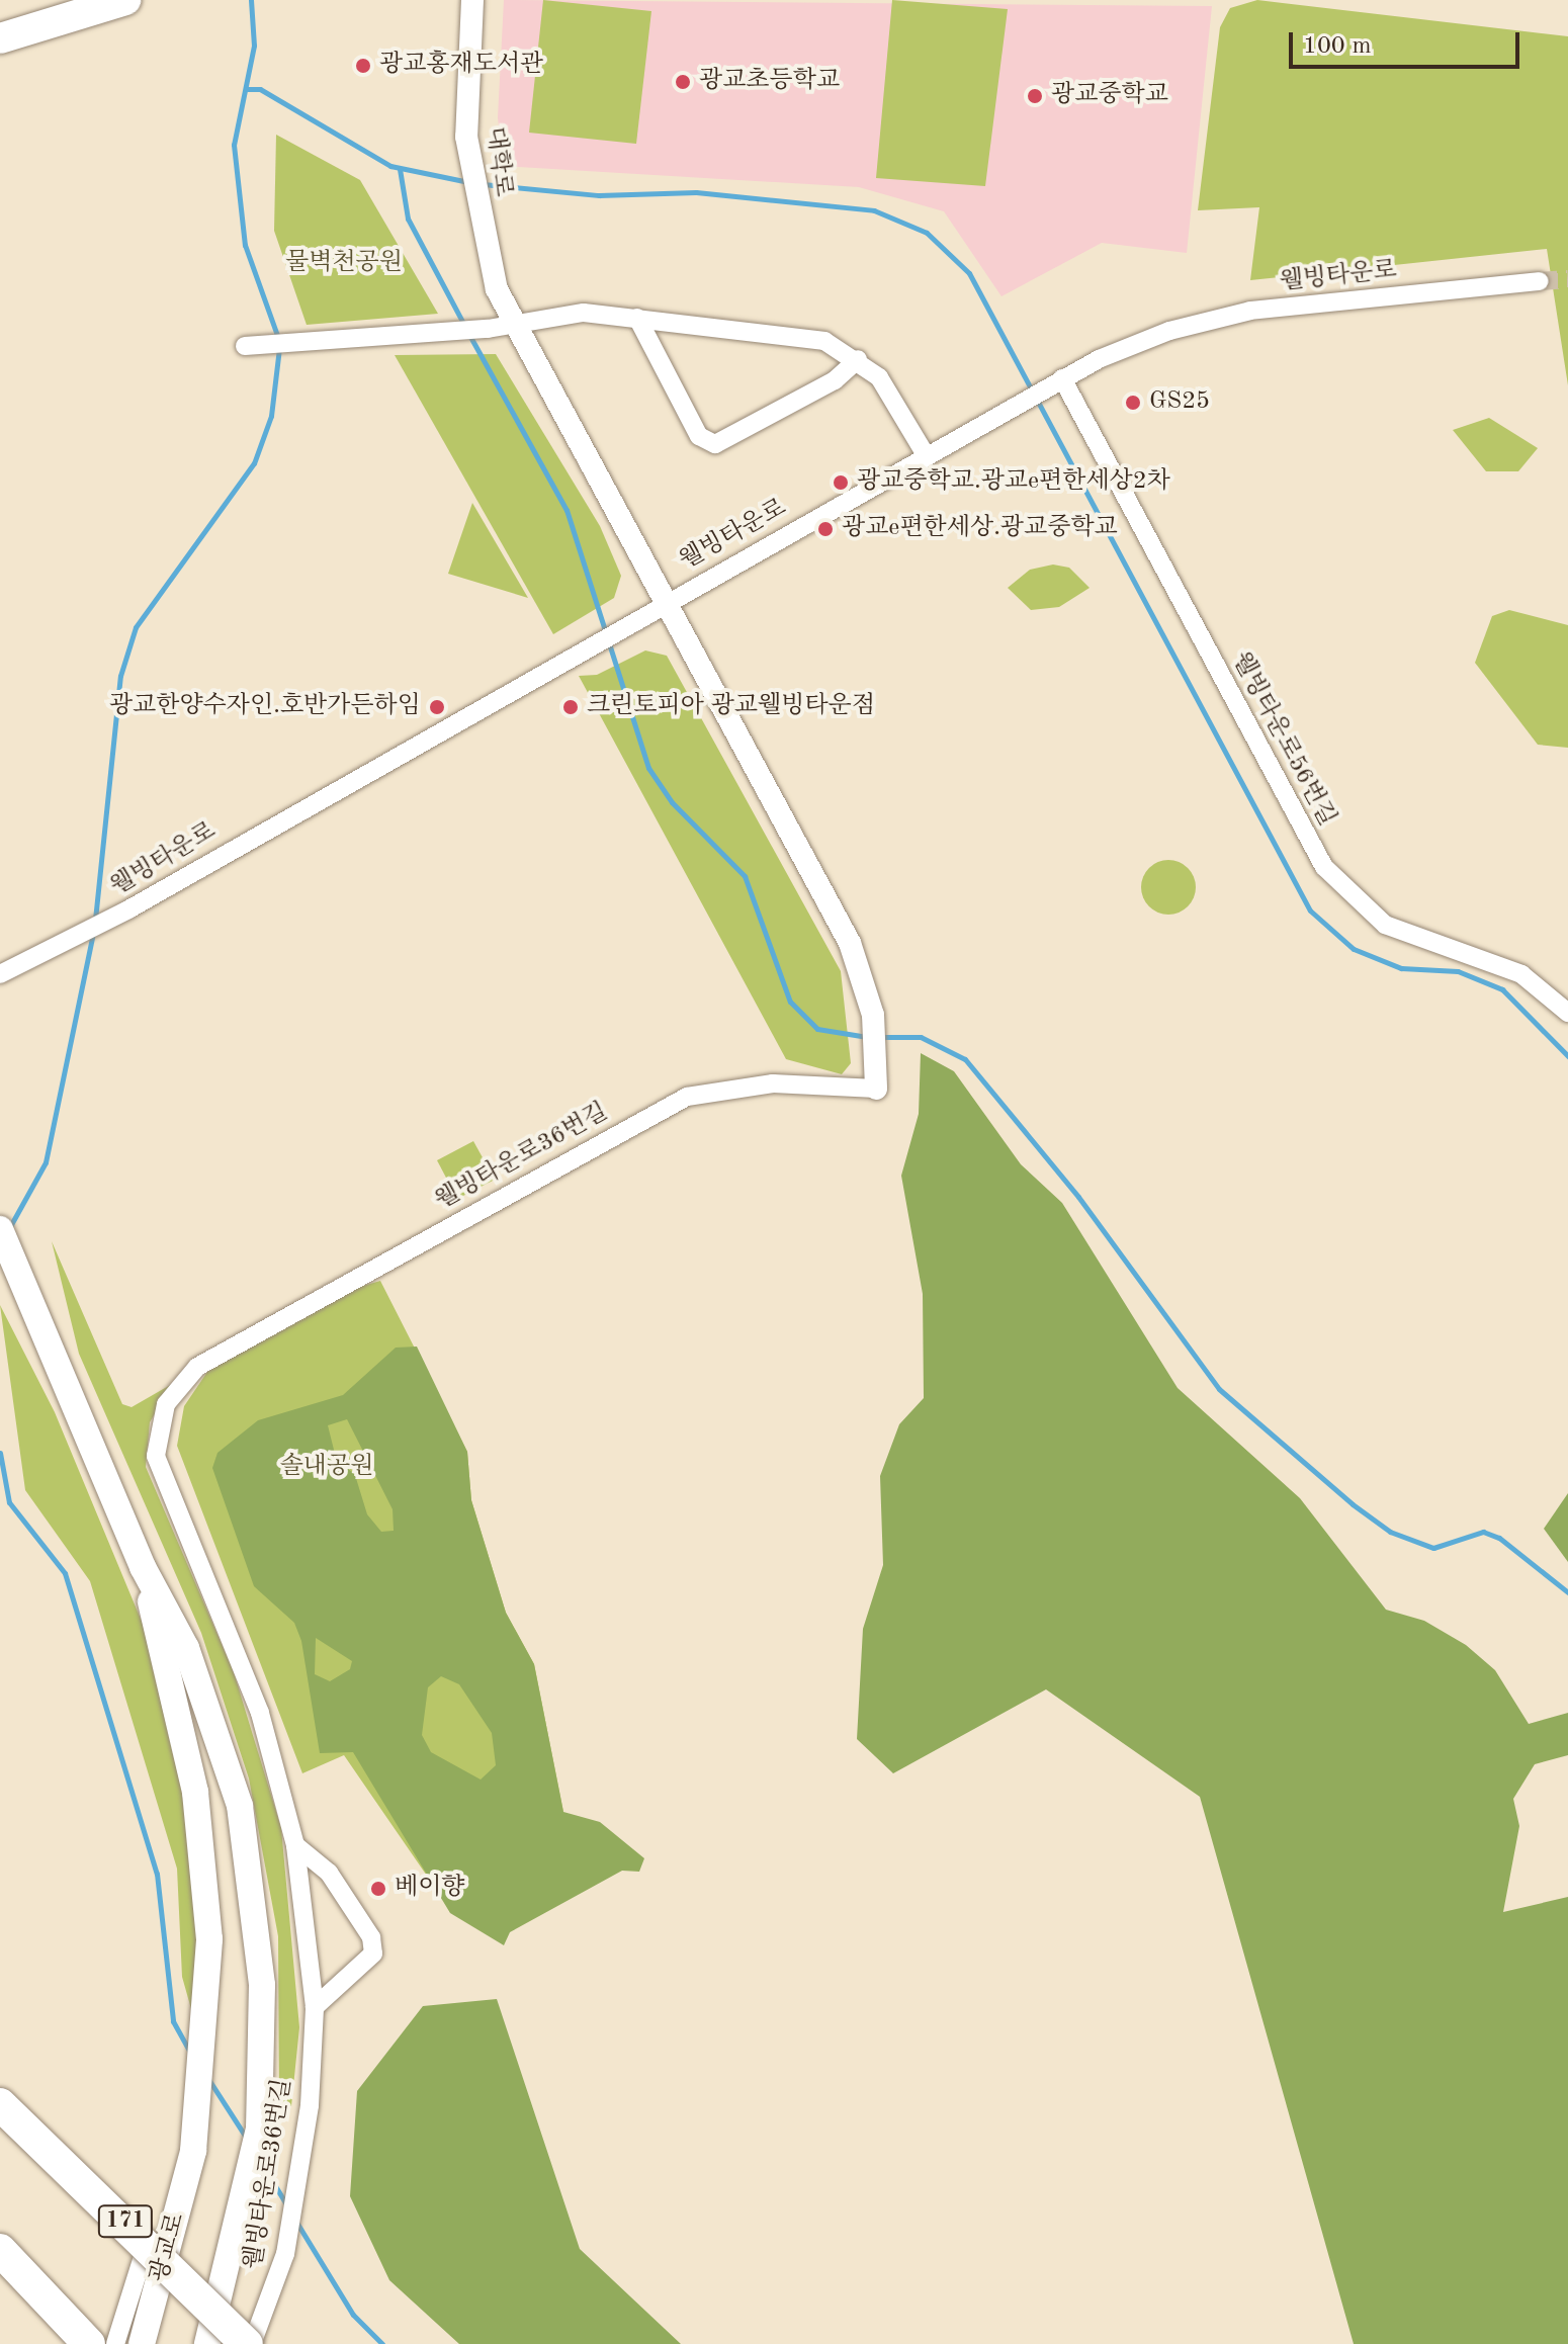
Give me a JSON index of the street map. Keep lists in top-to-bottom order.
{
  "streets": {
    "highway": ["171"],
    "main road": ["광교로"],
    "street": [
      "대학로",
      "웰빙타운로",
      "웰빙타운로56번길",
      "웰빙타운로36번길"
    ]
  },
  "crossings": [
    ["대학로", "웰빙타운로"],
    ["대학로", "웰빙타운로36번길"],
    ["웰빙타운로", "웰빙타운로56번길"],
    ["웰빙타운로", "웰빙타운로36번길"],
    ["웰빙타운로36번길", "171"]
  ],
  "parks": ["물벽천공원", "솔내공원"],
  "places": [
    "광교홍재도서관",
    "광교초등학교",
    "광교중학교",
    "GS25",
    "광교중학교.광교e편한세상2차",
    "광교e편한세상.광교중학교",
    "광교한양수자인.호반가든하임",
    "크린토피아 광교웰빙타운점",
    "베이향"
  ],
  "scale_bar": "100 m"
}
